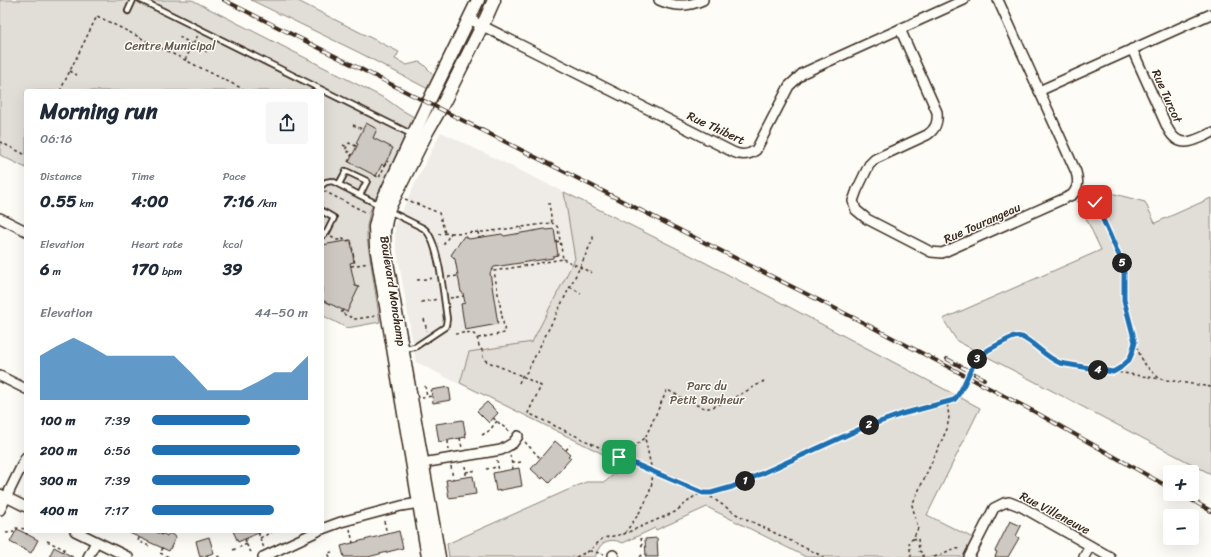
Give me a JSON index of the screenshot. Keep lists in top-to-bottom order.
{
  "streets": {
    "street": [
      "Rue Turcot",
      "Rue Thibert",
      "Rue Tourangeau",
      "Boulevard Monchamp",
      "Rue Villeneuve"
    ]
  },
  "crossings": [
    ["Rue Thibert", "Rue Tourangeau"],
    ["Rue Thibert", "Boulevard Monchamp"]
  ],
  "parks": ["Centre Municipal", "Parc du Petit Bonheur"],
  "page": {
    "heading": ["Morning run", "06:16"],
    "stats": [
      ["Distance", "0.55 km"],
      ["Time", "4:00"],
      ["Pace", "7:16 /km"],
      ["Elevation", "6 m"],
      ["Heart rate", "170 bpm"],
      ["kcal", "39"]
    ],
    "pins": [
      "5",
      "3",
      "4",
      "2",
      "1"
    ],
    "chart": ["Elevation", "44–50 m"],
    "list": [
      {
        "name": "100 m",
        "note": "7:39"
      },
      {
        "name": "200 m",
        "note": "6:56"
      },
      {
        "name": "300 m",
        "note": "7:39"
      },
      {
        "name": "400 m",
        "note": "7:17"
      }
    ],
    "map_buttons": ["+", "−"]
  }
}
